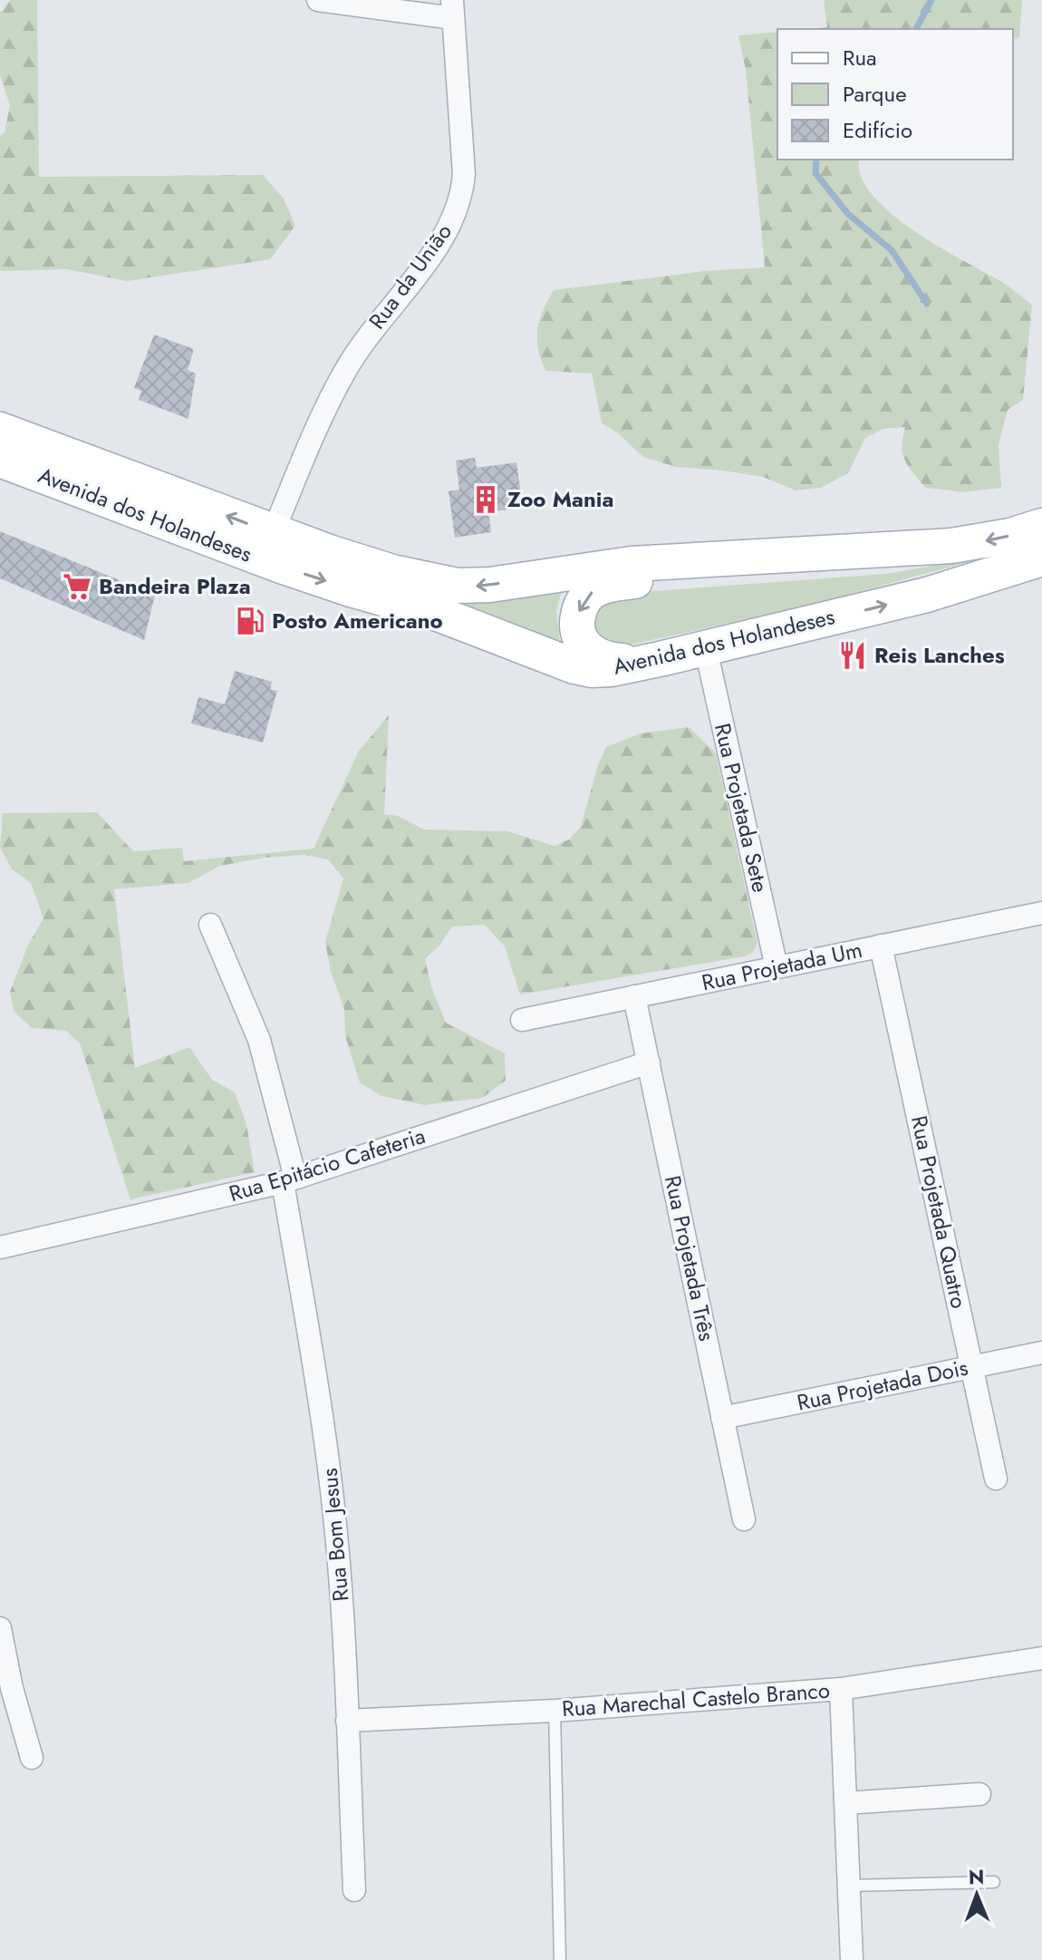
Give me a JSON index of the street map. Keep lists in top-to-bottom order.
{
  "streets": {
    "main road": ["Avenida dos Holandeses"],
    "street": [
      "Rua da União",
      "Rua Projetada Sete",
      "Rua Projetada Um",
      "Rua Epitácio Cafeteria",
      "Rua Projetada Quatro",
      "Rua Projetada Três",
      "Rua Projetada Dois",
      "Rua Bom Jesus",
      "Rua Marechal Castelo Branco"
    ]
  },
  "crossings": [
    ["Rua da União", "Avenida dos Holandeses"],
    ["Avenida dos Holandeses", "Rua Projetada Sete"],
    ["Rua Projetada Sete", "Rua Projetada Um"],
    ["Rua Projetada Um", "Rua Projetada Quatro"],
    ["Rua Projetada Um", "Rua Projetada Três"],
    ["Rua Epitácio Cafeteria", "Rua Projetada Três"],
    ["Rua Epitácio Cafeteria", "Rua Bom Jesus"],
    ["Rua Projetada Quatro", "Rua Projetada Dois"],
    ["Rua Projetada Três", "Rua Projetada Dois"],
    ["Rua Bom Jesus", "Rua Marechal Castelo Branco"]
  ],
  "places": {
    "building": ["Zoo Mania"],
    "supermarket": ["Bandeira Plaza"],
    "fuel station": ["Posto Americano"],
    "restaurant": ["Reis Lanches"]
  },
  "legend": ["Rua", "Parque", "Edifício"],
  "north": "top"
}
